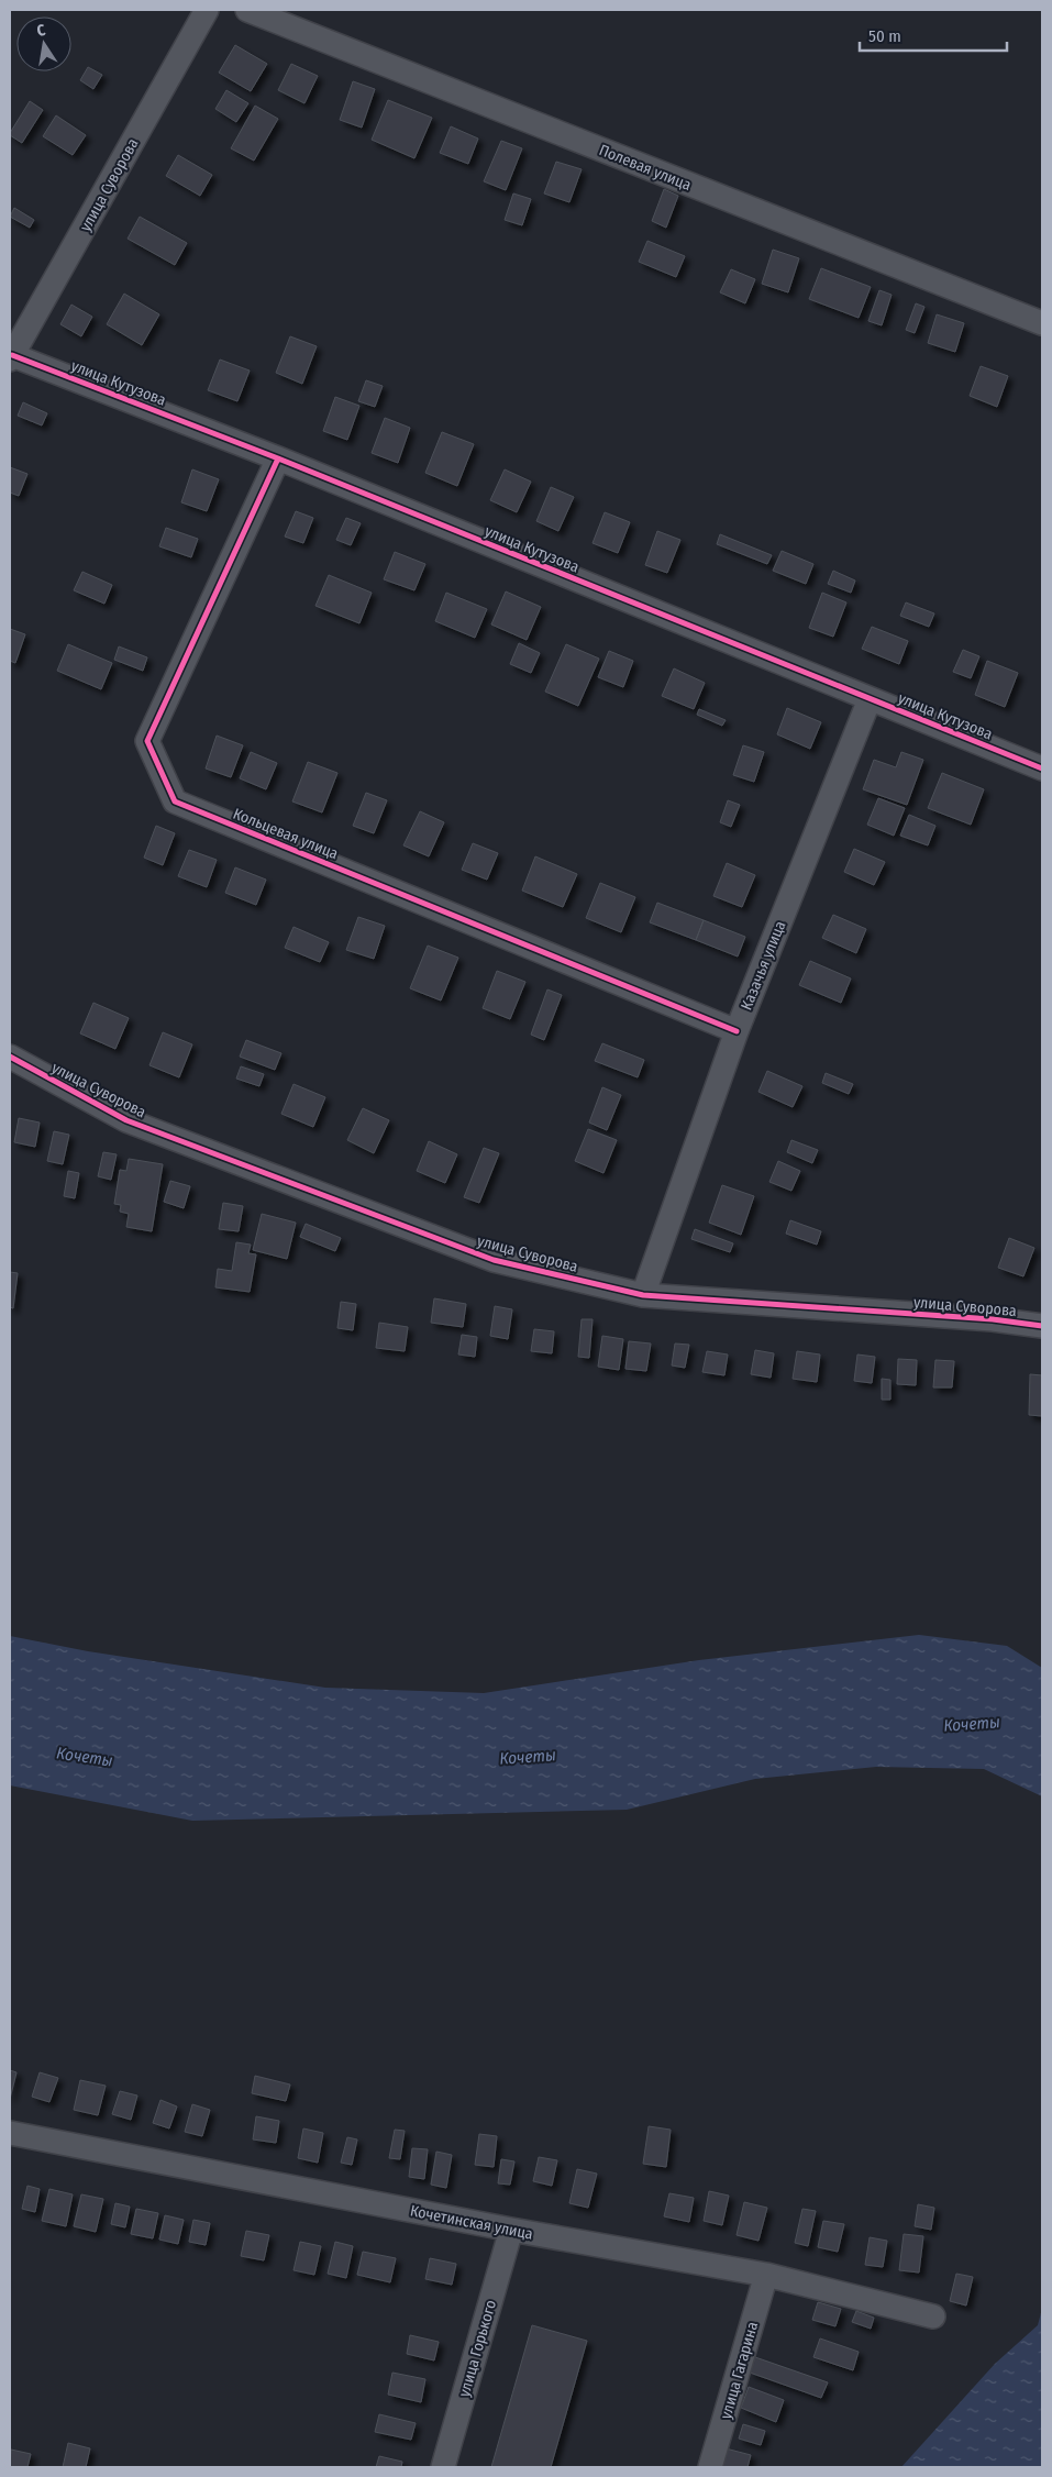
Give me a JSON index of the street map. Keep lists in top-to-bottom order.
{
  "streets": {
    "street": [
      "Полевая улица",
      "улица Суворова",
      "улица Кутузова",
      "Кольцевая улица",
      "Казачья улица",
      "Кочетинская улица",
      "улица Горького",
      "улица Гагарина"
    ]
  },
  "crossings": [
    ["улица Суворова", "улица Кутузова"],
    ["улица Суворова", "Казачья улица"],
    ["улица Кутузова", "Кольцевая улица"],
    ["улица Кутузова", "Казачья улица"],
    ["Кольцевая улица", "Казачья улица"],
    ["Кочетинская улица", "улица Горького"],
    ["Кочетинская улица", "улица Гагарина"]
  ],
  "water": ["Кочеты"],
  "scale_bar": "50 m",
  "north": "top"
}
